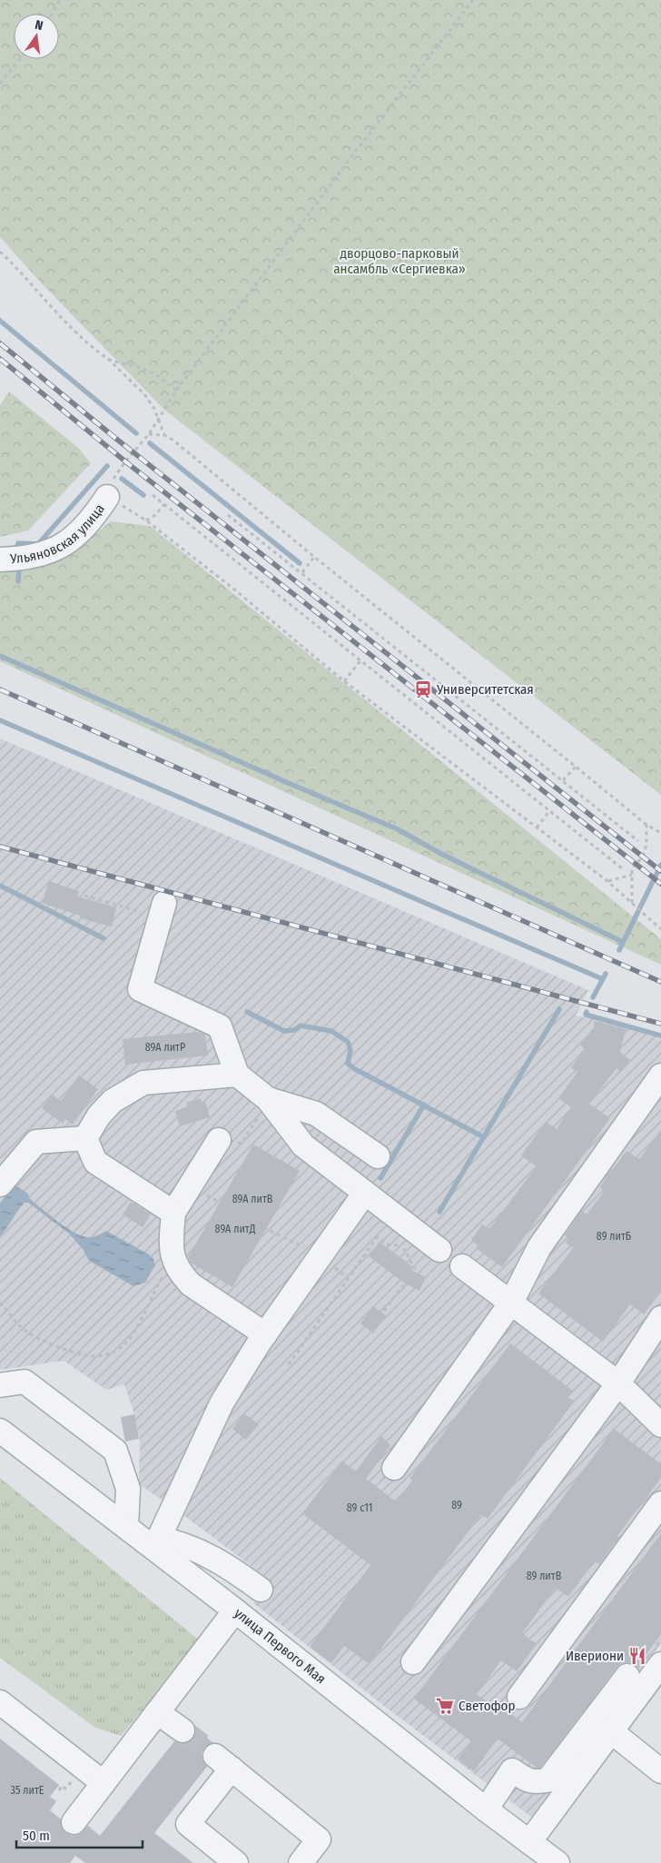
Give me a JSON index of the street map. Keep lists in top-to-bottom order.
{
  "streets": {
    "street": ["Ульяновская улица", "улица Первого Мая"]
  },
  "parks": ["дворцово-парковый ансамбль «Сергиевка»"],
  "places": {
    "station": ["Университетская"],
    "restaurant": ["Ивериони"],
    "supermarket": ["Светофор"]
  },
  "house_numbers": [
    "89А литР",
    "89А литВ",
    "89А литД",
    "89 литБ",
    "89",
    "89 с11",
    "89 литВ",
    "35 литЕ"
  ],
  "scale_bar": "50 m",
  "north": "top"
}
